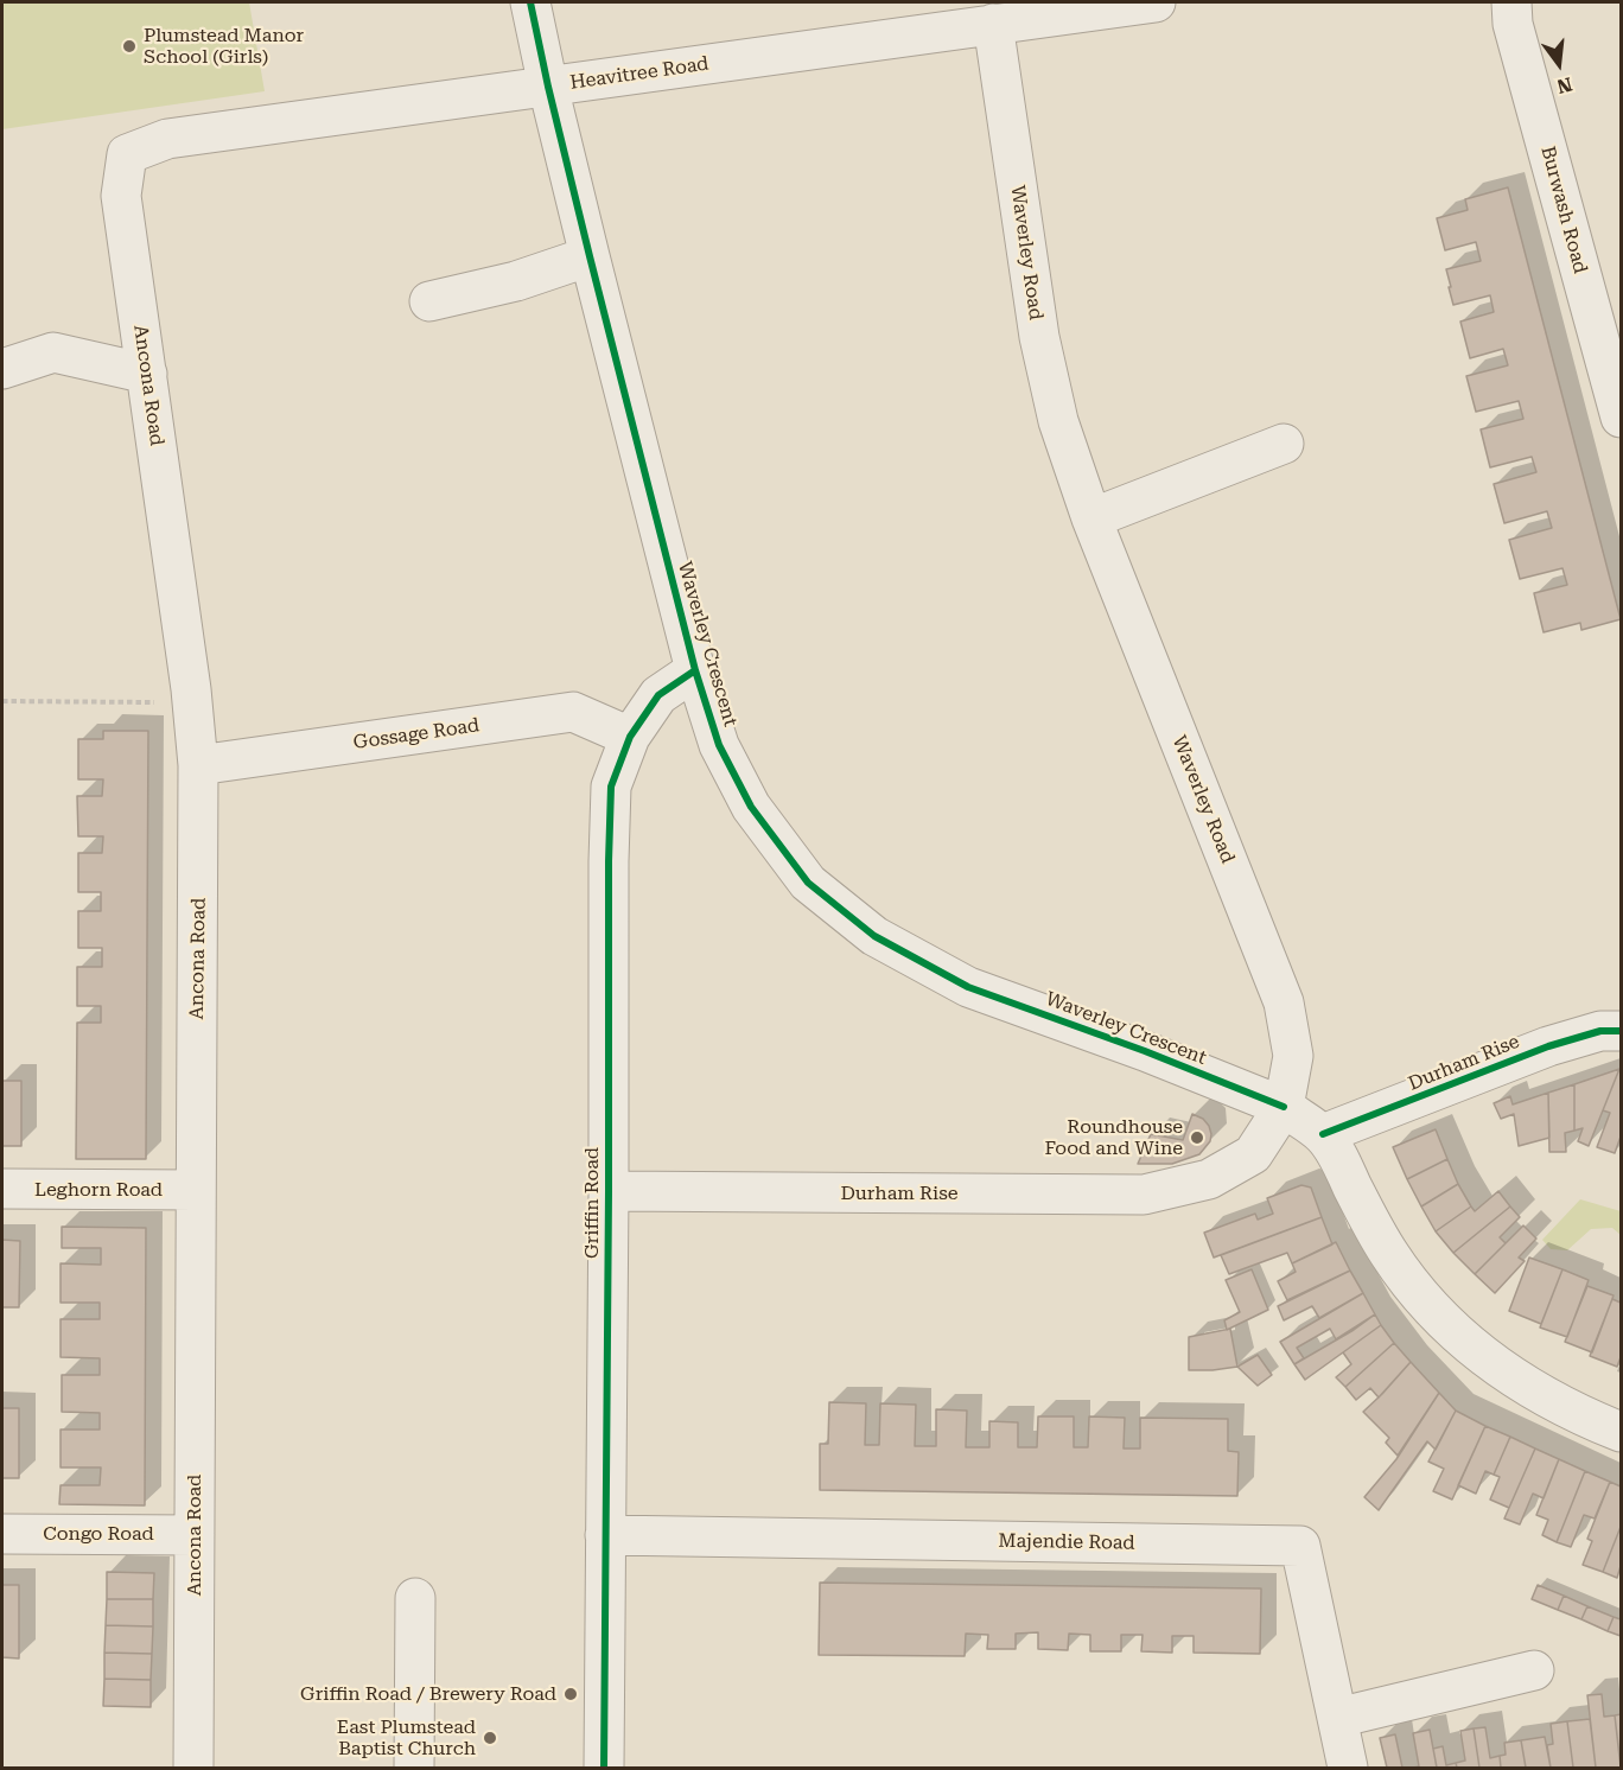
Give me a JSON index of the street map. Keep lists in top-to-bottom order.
{
  "streets": {
    "street": [
      "Heavitree Road",
      "Burwash Road",
      "Waverley Road",
      "Ancona Road",
      "Waverley Crescent",
      "Gossage Road",
      "Durham Rise",
      "Leghorn Road",
      "Griffin Road",
      "Congo Road",
      "Majendie Road"
    ]
  },
  "crossings": [
    ["Heavitree Road", "Waverley Road"],
    ["Heavitree Road", "Ancona Road"],
    ["Heavitree Road", "Waverley Crescent"],
    ["Waverley Road", "Waverley Crescent"],
    ["Waverley Road", "Durham Rise"],
    ["Ancona Road", "Gossage Road"],
    ["Ancona Road", "Leghorn Road"],
    ["Ancona Road", "Congo Road"],
    ["Waverley Crescent", "Durham Rise"],
    ["Waverley Crescent", "Griffin Road"],
    ["Gossage Road", "Griffin Road"],
    ["Durham Rise", "Griffin Road"],
    ["Griffin Road", "Majendie Road"]
  ],
  "places": [
    "Plumstead Manor School (Girls)",
    "Roundhouse Food and Wine",
    "Griffin Road / Brewery Road",
    "East Plumstead Baptist Church"
  ],
  "north": "bottom"
}
